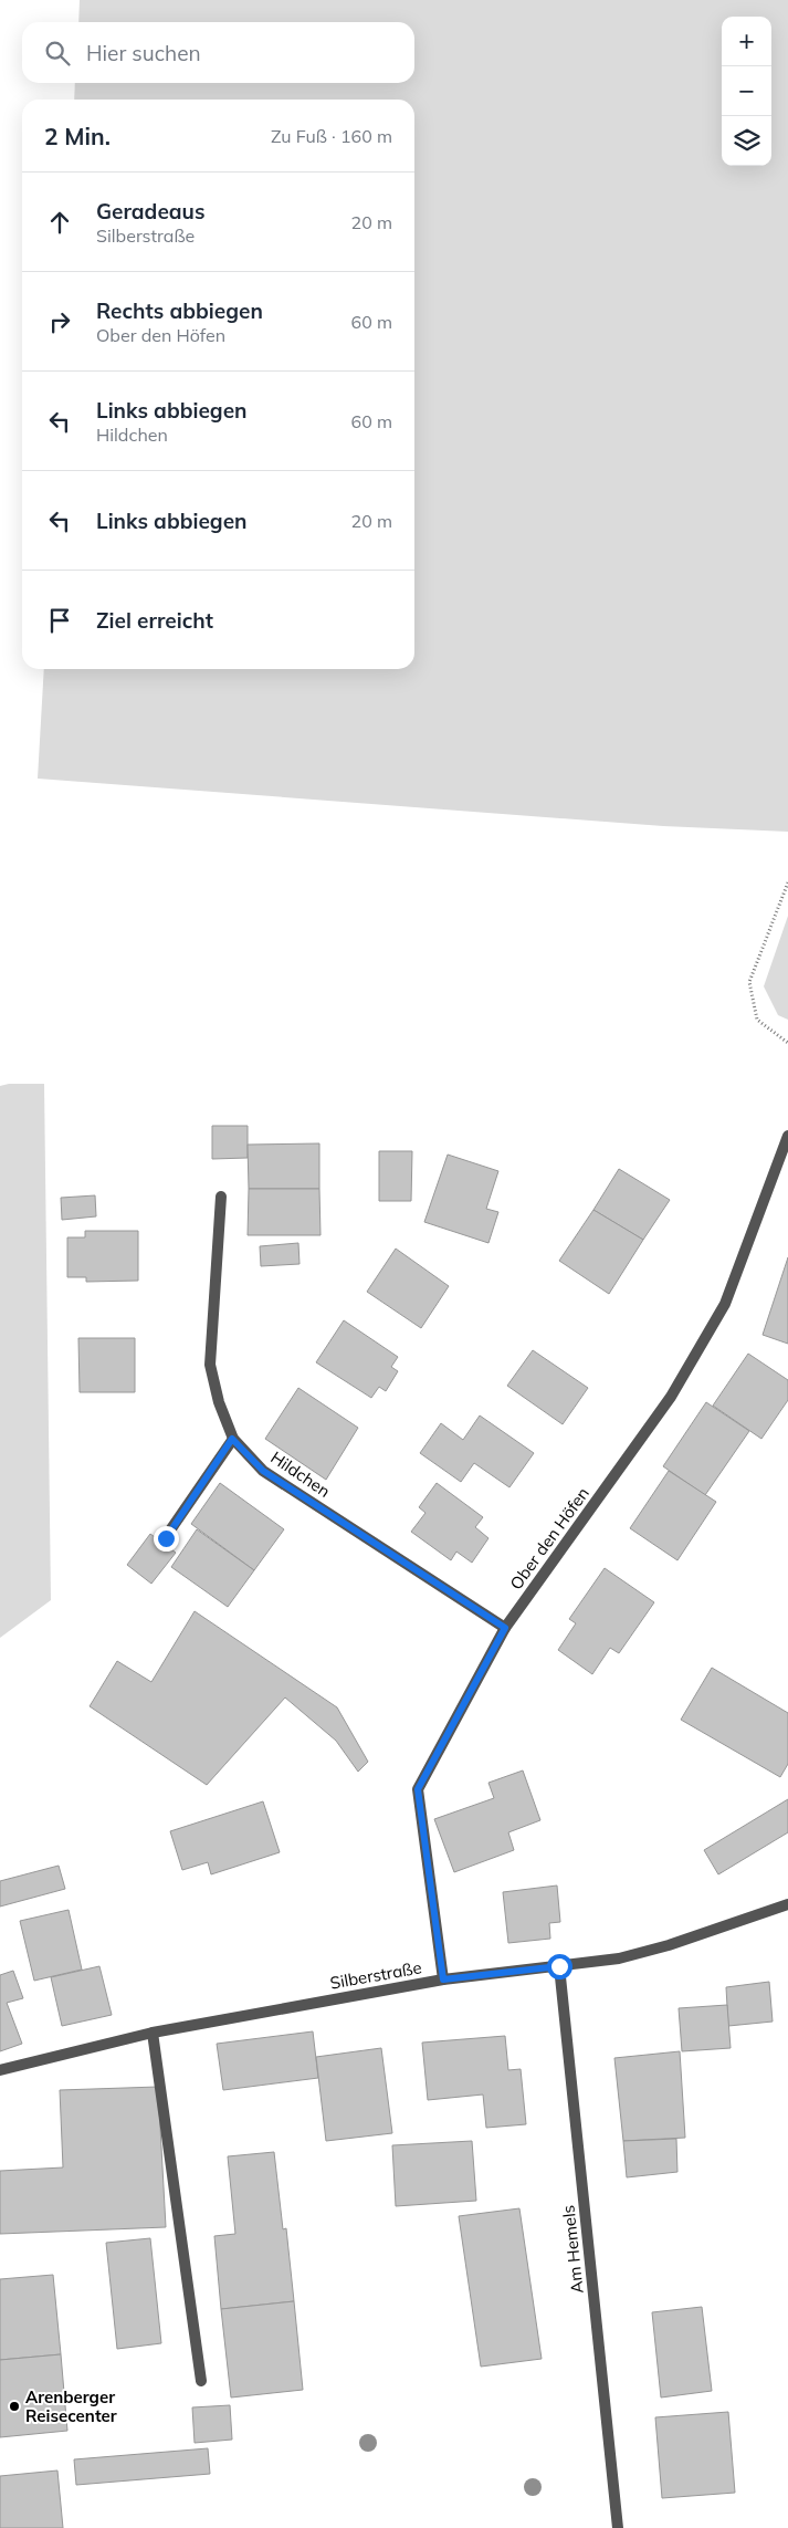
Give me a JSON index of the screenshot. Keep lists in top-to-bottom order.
{
  "streets": {
    "street": [
      "Hildchen",
      "Ober den Höfen",
      "Silberstraße",
      "Am Hemels"
    ]
  },
  "crossings": [
    ["Hildchen", "Ober den Höfen"],
    ["Ober den Höfen", "Silberstraße"],
    ["Silberstraße", "Am Hemels"]
  ],
  "places": ["Arenberger Reisecenter"],
  "page": {
    "map_buttons": ["+", "−"],
    "search": "Hier suchen",
    "heading": ["2 Min.", "Zu Fuß · 160 m"],
    "list": [
      ["Geradeaus", "Silberstraße", "20 m"],
      ["Rechts abbiegen", "Ober den Höfen", "60 m"],
      ["Links abbiegen", "Hildchen", "60 m"],
      ["Links abbiegen", "20 m"],
      "Ziel erreicht"
    ]
  }
}
